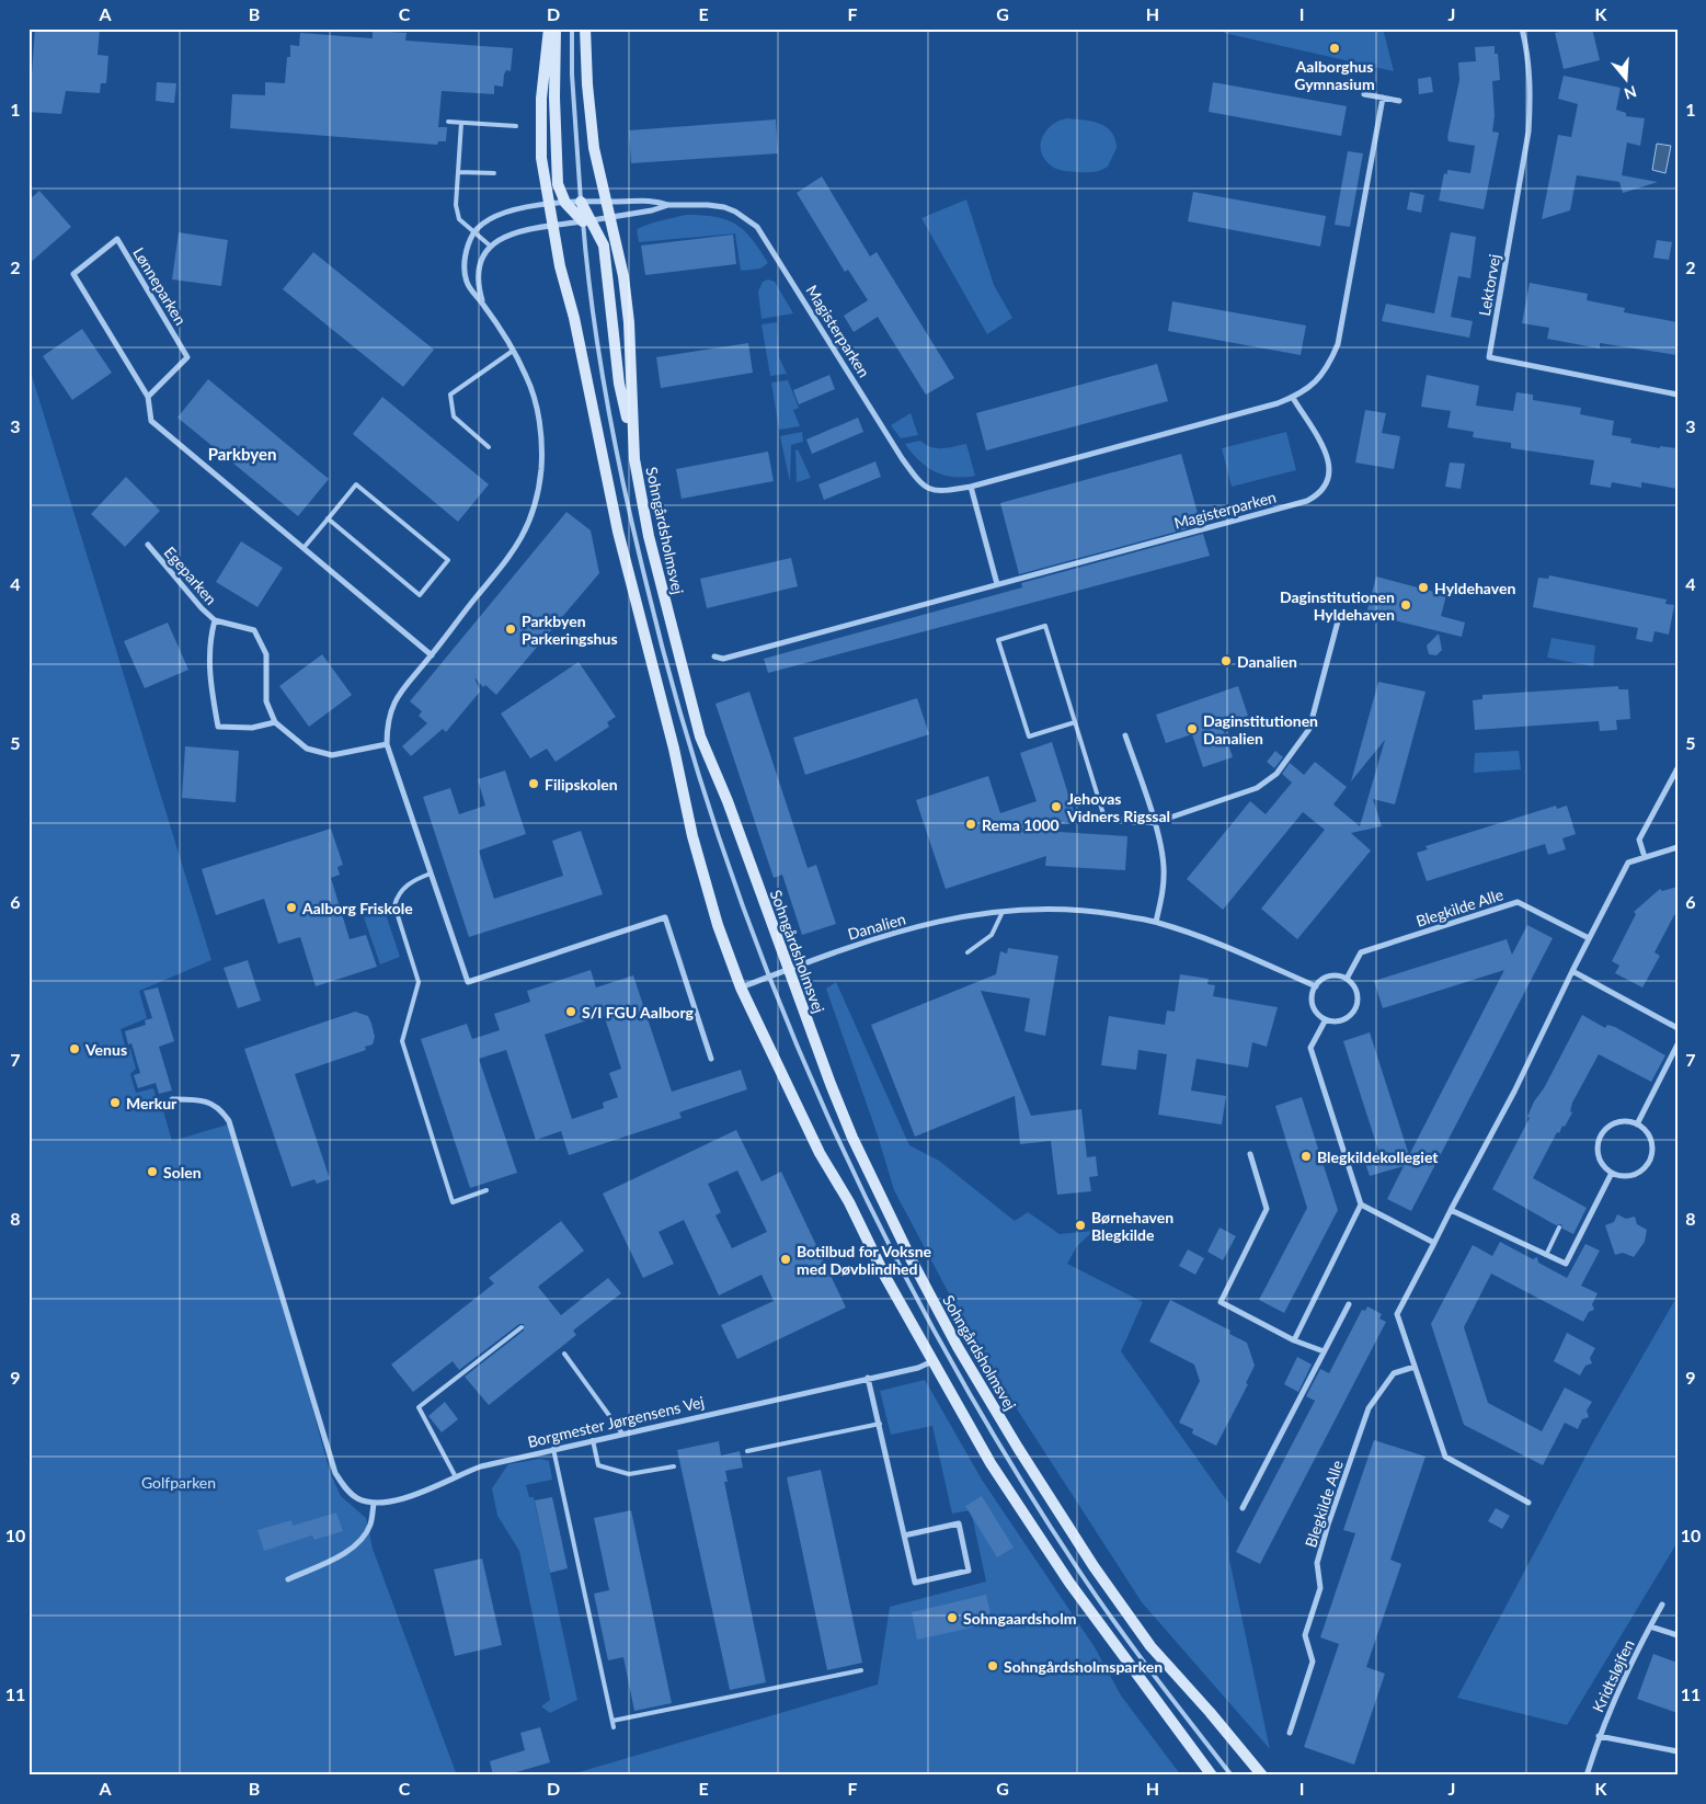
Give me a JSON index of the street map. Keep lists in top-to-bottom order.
{
  "streets": {
    "street": [
      "Lektorvej",
      "Lønneparken",
      "Magisterparken",
      "Sohngårdsholmsvej",
      "Egeparken",
      "Blegkilde Alle",
      "Danalien",
      "Borgmester Jørgensens Vej",
      "Kridtsløjfen"
    ]
  },
  "crossings": [
    ["Magisterparken", "Sohngårdsholmsvej"],
    ["Sohngårdsholmsvej", "Danalien"],
    ["Blegkilde Alle", "Danalien"]
  ],
  "districts": ["Parkbyen"],
  "parks": ["Golfparken"],
  "places": [
    "Aalborghus Gymnasium",
    "Hyldehaven",
    "Daginstitutionen Hyldehaven",
    "Parkbyen Parkeringshus",
    "Danalien",
    "Daginstitutionen Danalien",
    "Filipskolen",
    "Jehovas Vidners Rigssal",
    "Rema 1000",
    "Aalborg Friskole",
    "S/I FGU Aalborg",
    "Venus",
    "Merkur",
    "Blegkildekollegiet",
    "Solen",
    "Børnehaven Blegkilde",
    "Botilbud for Voksne med Døvblindhed",
    "Sohngaardsholm",
    "Sohngårdsholmsparken"
  ],
  "north": "bottom",
  "grid": {
    "columns": [
      "A",
      "B",
      "C",
      "D",
      "E",
      "F",
      "G",
      "H",
      "I",
      "J",
      "K"
    ],
    "rows": [
      "1",
      "2",
      "3",
      "4",
      "5",
      "6",
      "7",
      "8",
      "9",
      "10",
      "11"
    ]
  }
}
